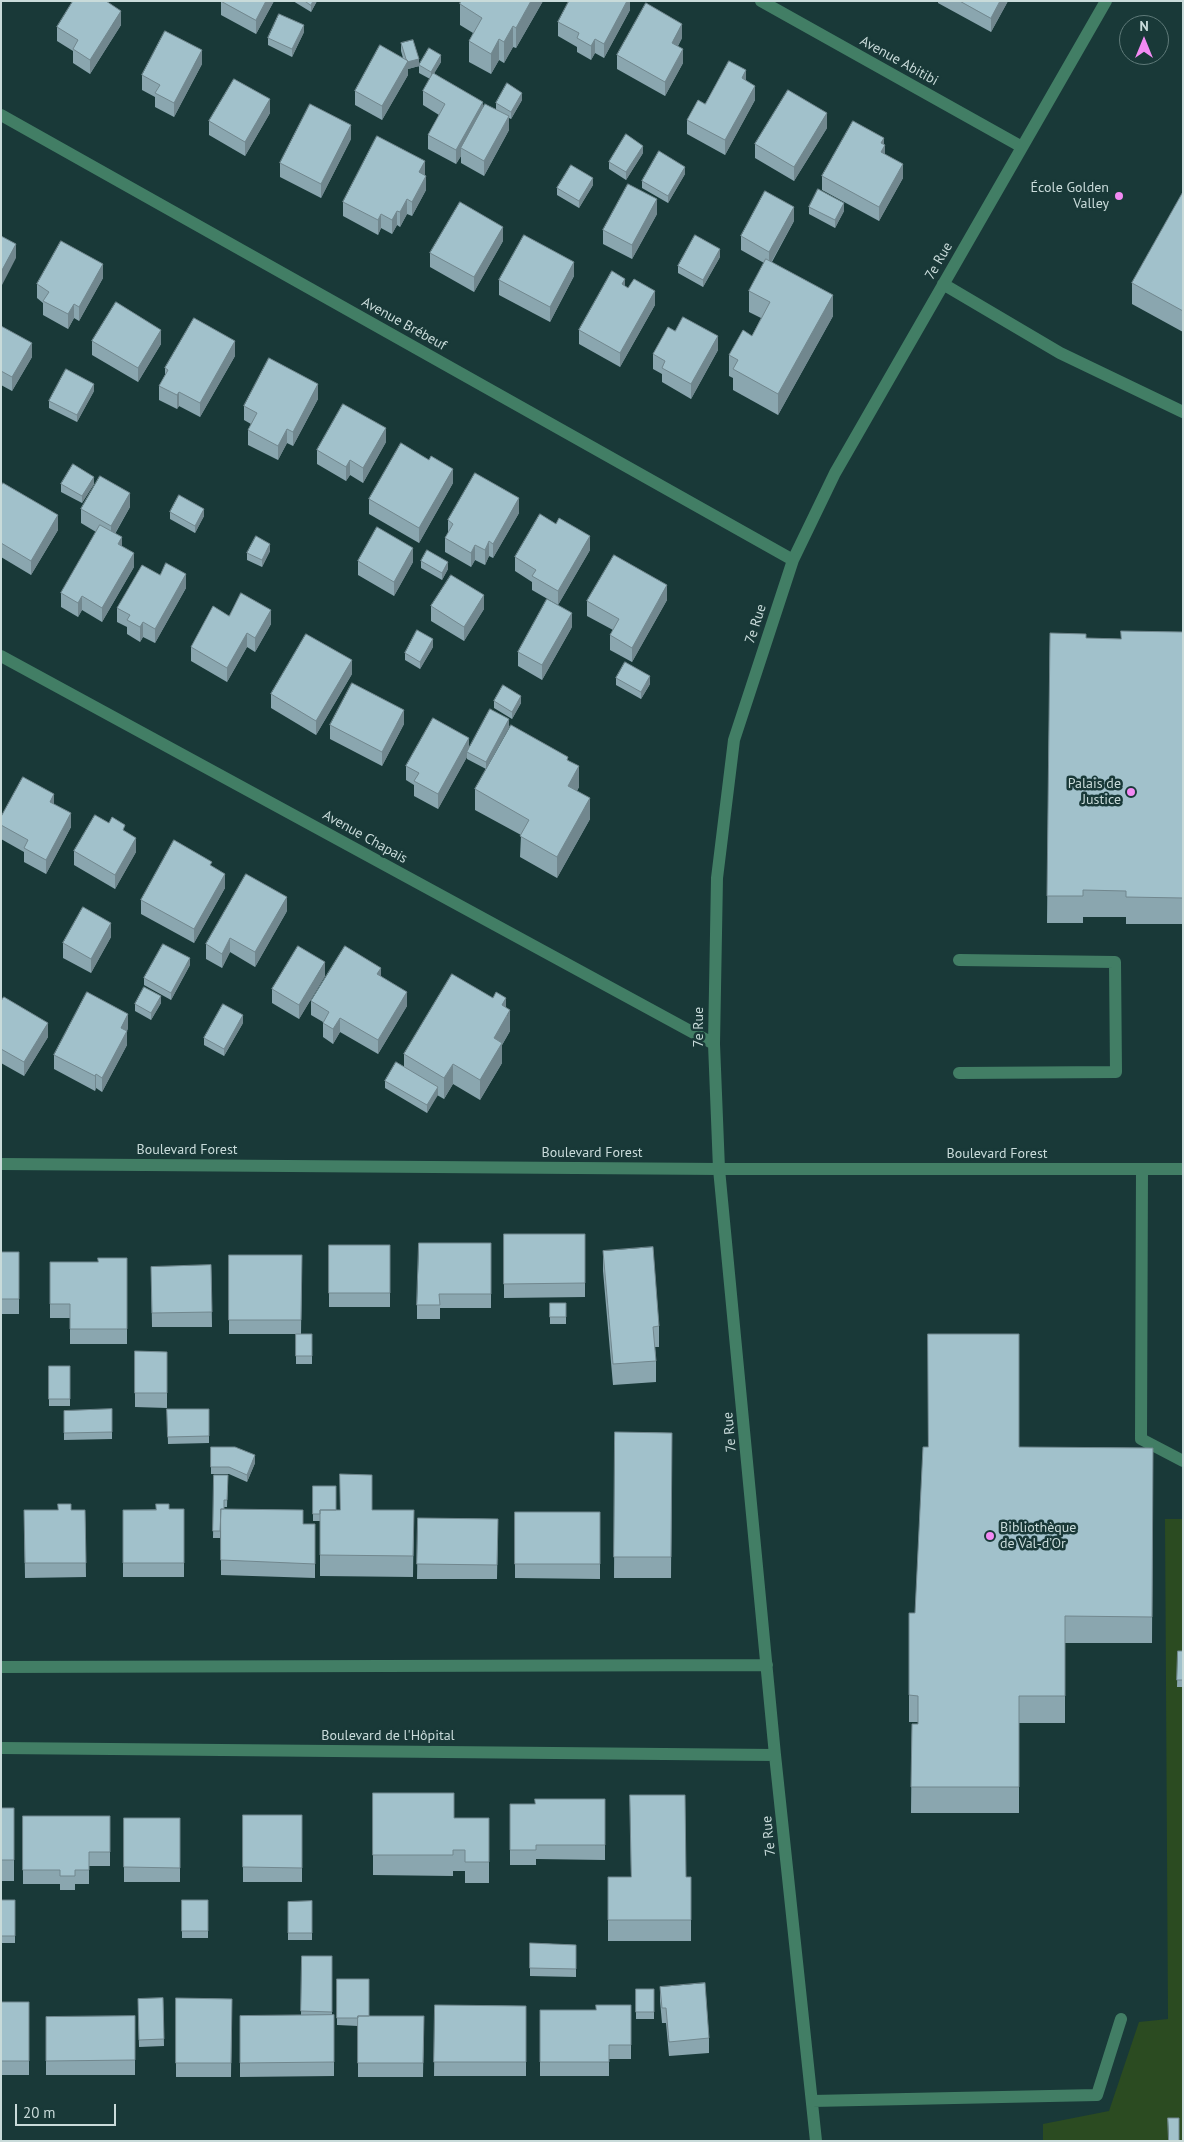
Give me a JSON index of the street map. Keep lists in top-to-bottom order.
{
  "streets": {
    "street": [
      "Avenue Abitibi",
      "7e Rue",
      "Avenue Brébeuf",
      "Avenue Chapais",
      "Boulevard Forest",
      "Boulevard de l'Hôpital"
    ]
  },
  "crossings": [
    ["Avenue Abitibi", "7e Rue"],
    ["7e Rue", "Avenue Brébeuf"],
    ["7e Rue", "Avenue Chapais"],
    ["7e Rue", "Boulevard Forest"],
    ["7e Rue", "Boulevard de l'Hôpital"]
  ],
  "places": ["École Golden Valley", "Palais de Justice", "Bibliothèque de Val-d’Or"],
  "scale_bar": "20 m",
  "north": "top"
}
